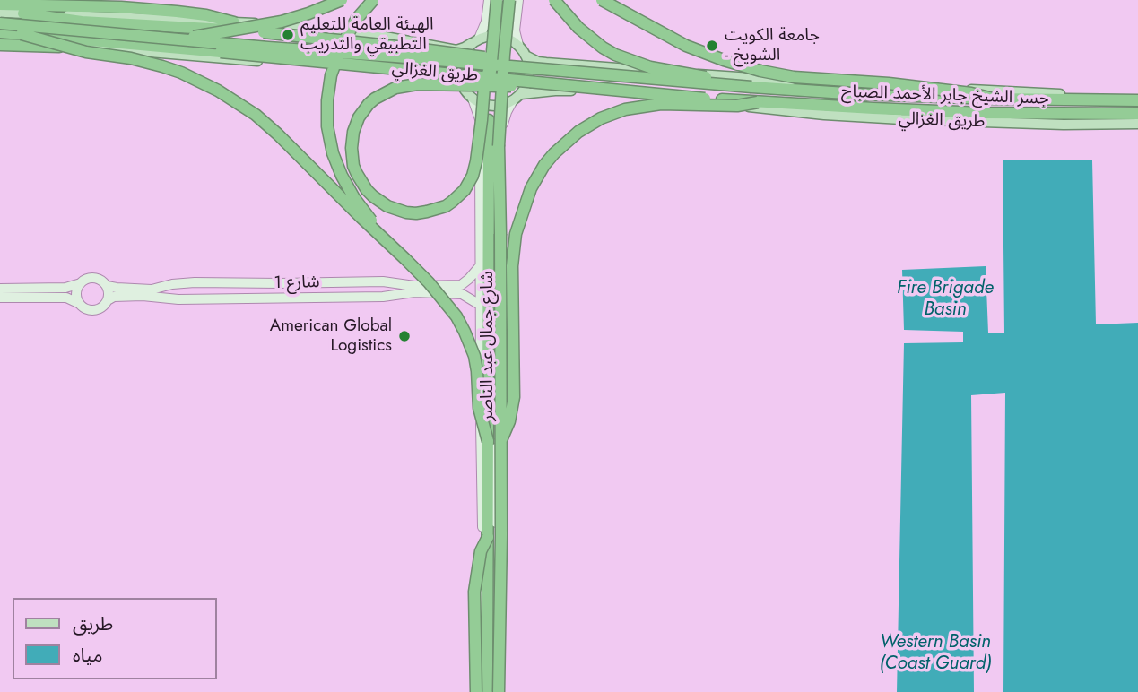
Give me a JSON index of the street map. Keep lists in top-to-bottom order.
{
  "streets": {
    "highway": ["طريق الغزالي", "جسر الشيخ جابر الأحمد الصباح", "شارع جمال عبد الناصر"],
    "main road": ["شارع 1"]
  },
  "crossings": [
    ["طريق الغزالي", "جسر الشيخ جابر الأحمد الصباح"],
    ["طريق الغزالي", "شارع جمال عبد الناصر"]
  ],
  "water": ["Fire Brigade Basin", "Western Basin (Coast Guard)"],
  "places": ["الهيئة العامة للتعليم التطبيقي والتدريب", "جامعة الكويت - الشويخ", "American Global Logistics"],
  "legend": ["طريق", "مياه"]
}
